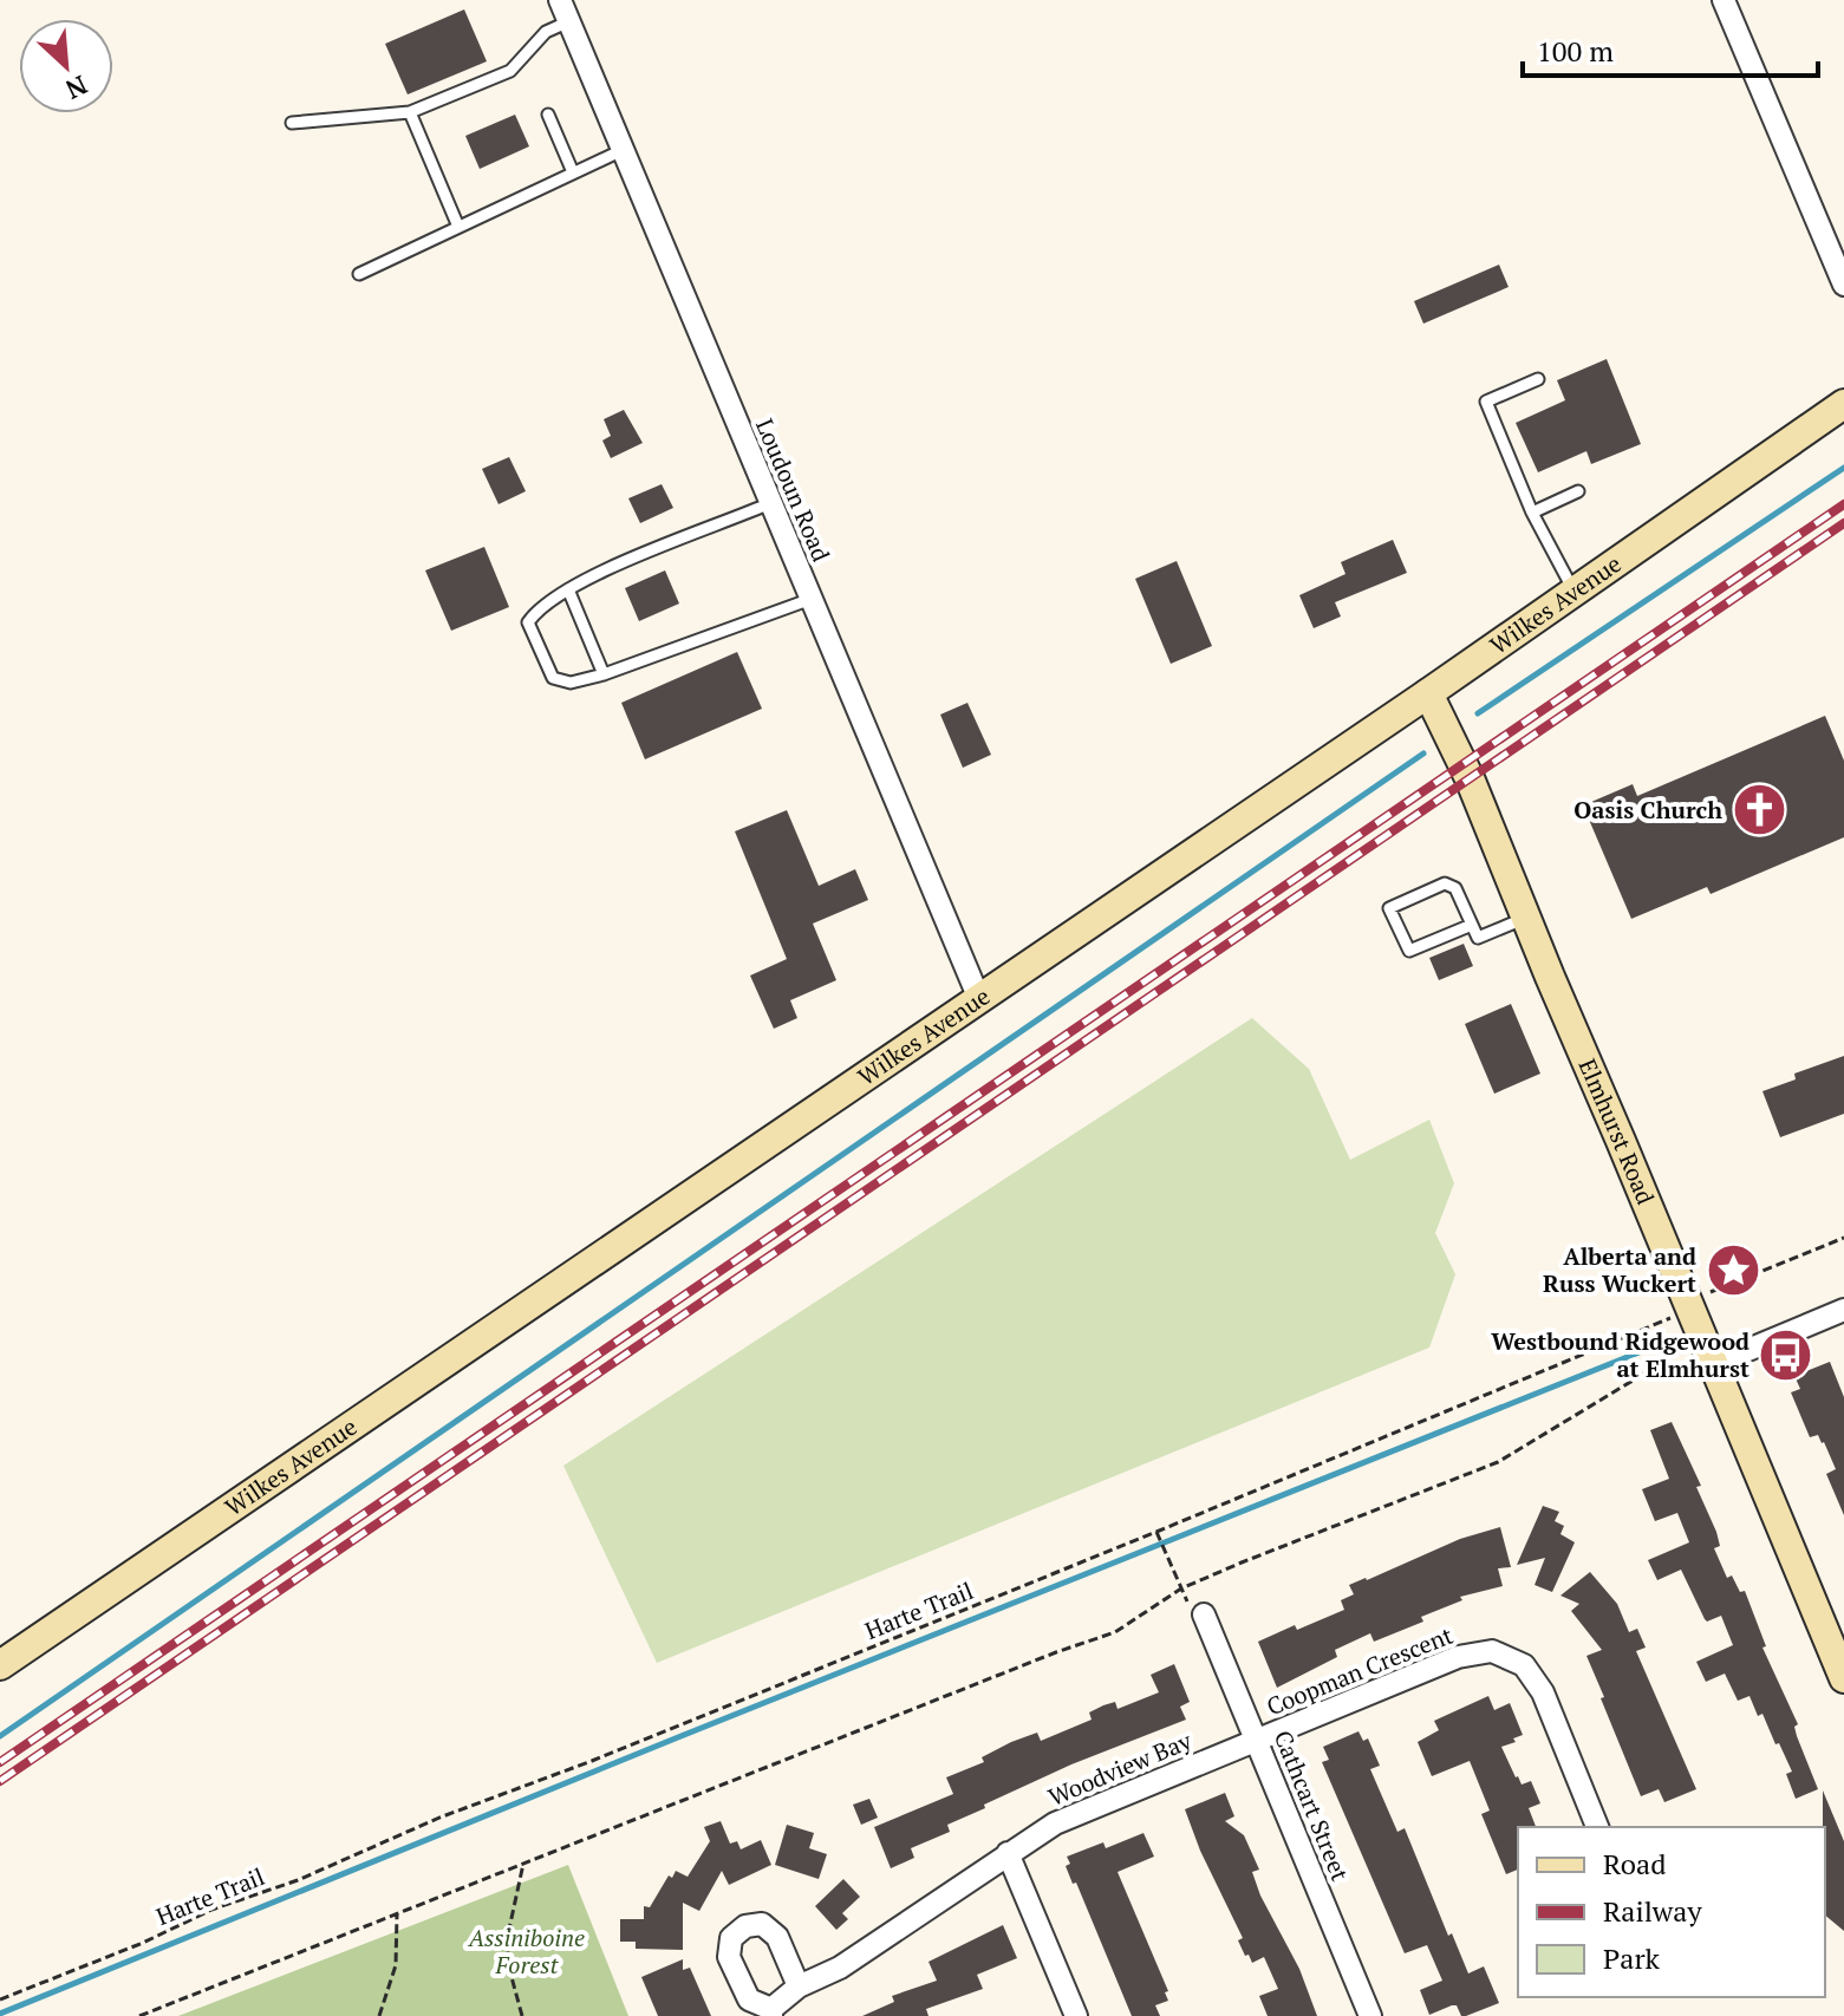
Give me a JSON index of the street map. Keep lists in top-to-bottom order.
{
  "streets": {
    "main road": ["Wilkes Avenue", "Elmhurst Road"],
    "street": [
      "Loudoun Road",
      "Coopman Crescent",
      "Woodview Bay",
      "Cathcart Street"
    ],
    "path": ["Harte Trail"]
  },
  "crossings": [
    ["Loudoun Road", "Wilkes Avenue"],
    ["Wilkes Avenue", "Elmhurst Road"],
    ["Elmhurst Road", "Harte Trail"],
    ["Coopman Crescent", "Woodview Bay"],
    ["Coopman Crescent", "Cathcart Street"],
    ["Woodview Bay", "Cathcart Street"]
  ],
  "parks": ["Assiniboine Forest"],
  "places": {
    "church": ["Oasis Church"],
    "place": ["Alberta and Russ Wuckert"],
    "bus stop": ["Westbound Ridgewood at Elmhurst"]
  },
  "legend": ["Road", "Railway", "Park"],
  "scale_bar": "100 m",
  "north": "bottom right"
}
